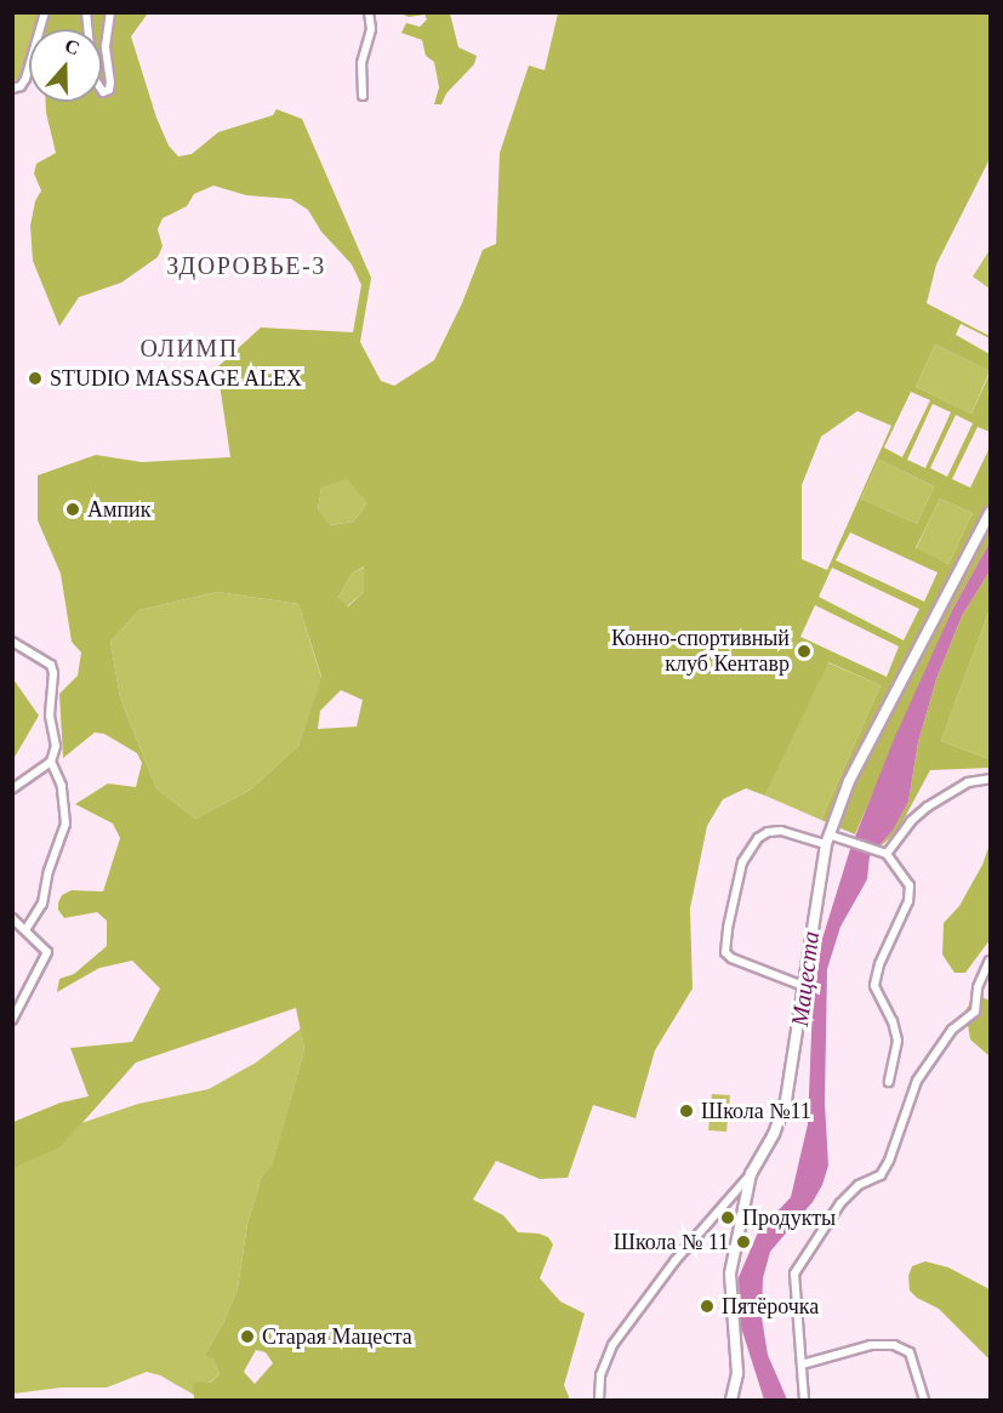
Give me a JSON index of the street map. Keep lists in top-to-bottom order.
{
  "districts": ["ЗДОРОВЬЕ-3", "ОЛИМП"],
  "water": ["Мацеста"],
  "places": [
    "STUDIO MASSAGE ALEX",
    "Ампик",
    "Конно-спортивный клуб Кентавр",
    "Школа №11",
    "Продукты",
    "Школа № 11",
    "Пятёрочка",
    "Старая Мацеста"
  ],
  "north": "top"
}
